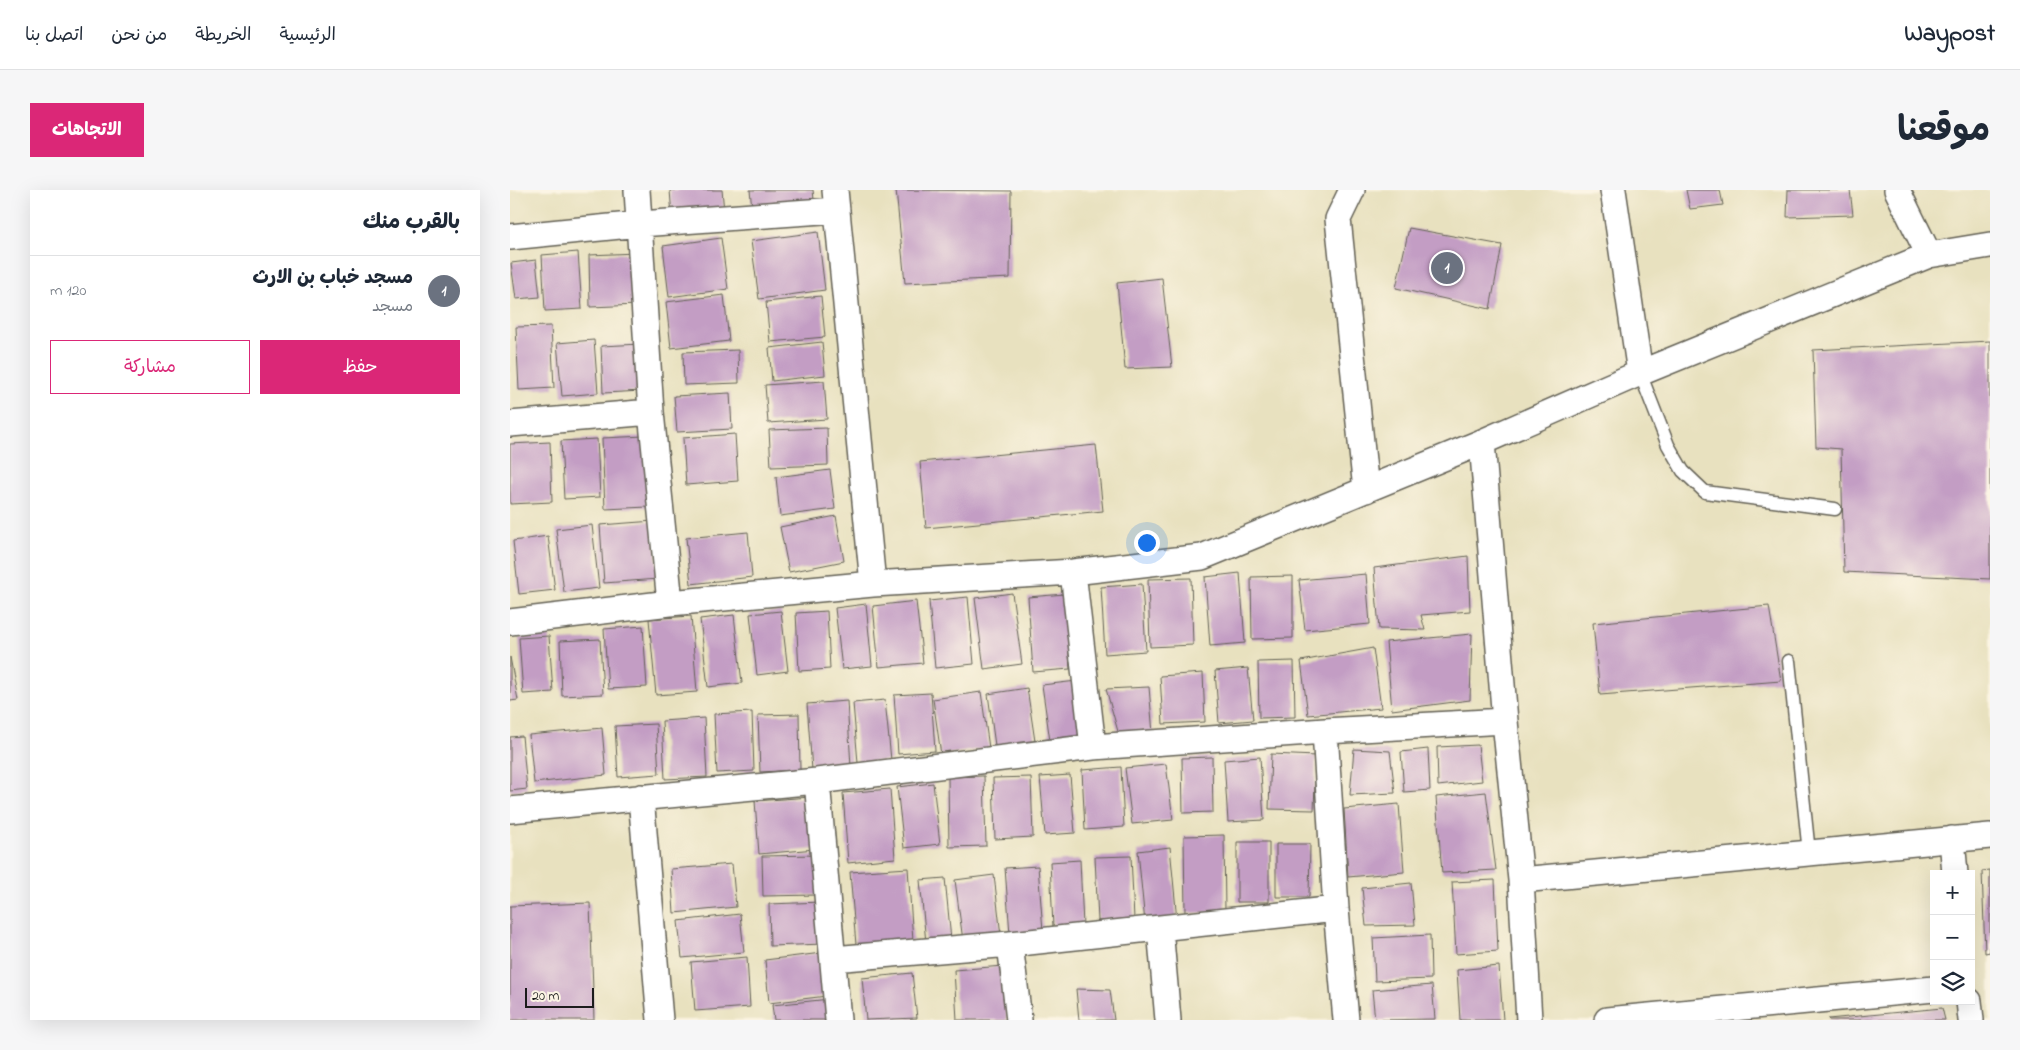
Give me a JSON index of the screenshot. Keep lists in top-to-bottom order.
{
  "scale_bar": "20 m",
  "page": {
    "header": "Waypost",
    "nav": [
      "الرئيسية",
      "الخريطة",
      "من نحن",
      "اتصل بنا"
    ],
    "title": "موقعنا",
    "buttons": [
      "الاتجاهات",
      ["حفظ", "مشاركة"]
    ],
    "heading": "بالقرب منك",
    "pins": "1",
    "list": [
      {
        "mark": "1",
        "name": "مسجد خباب بن الارث",
        "note": "مسجد",
        "value": "120 m"
      }
    ],
    "map_buttons": ["+", "−"],
    "scale": "20 m"
  }
}
